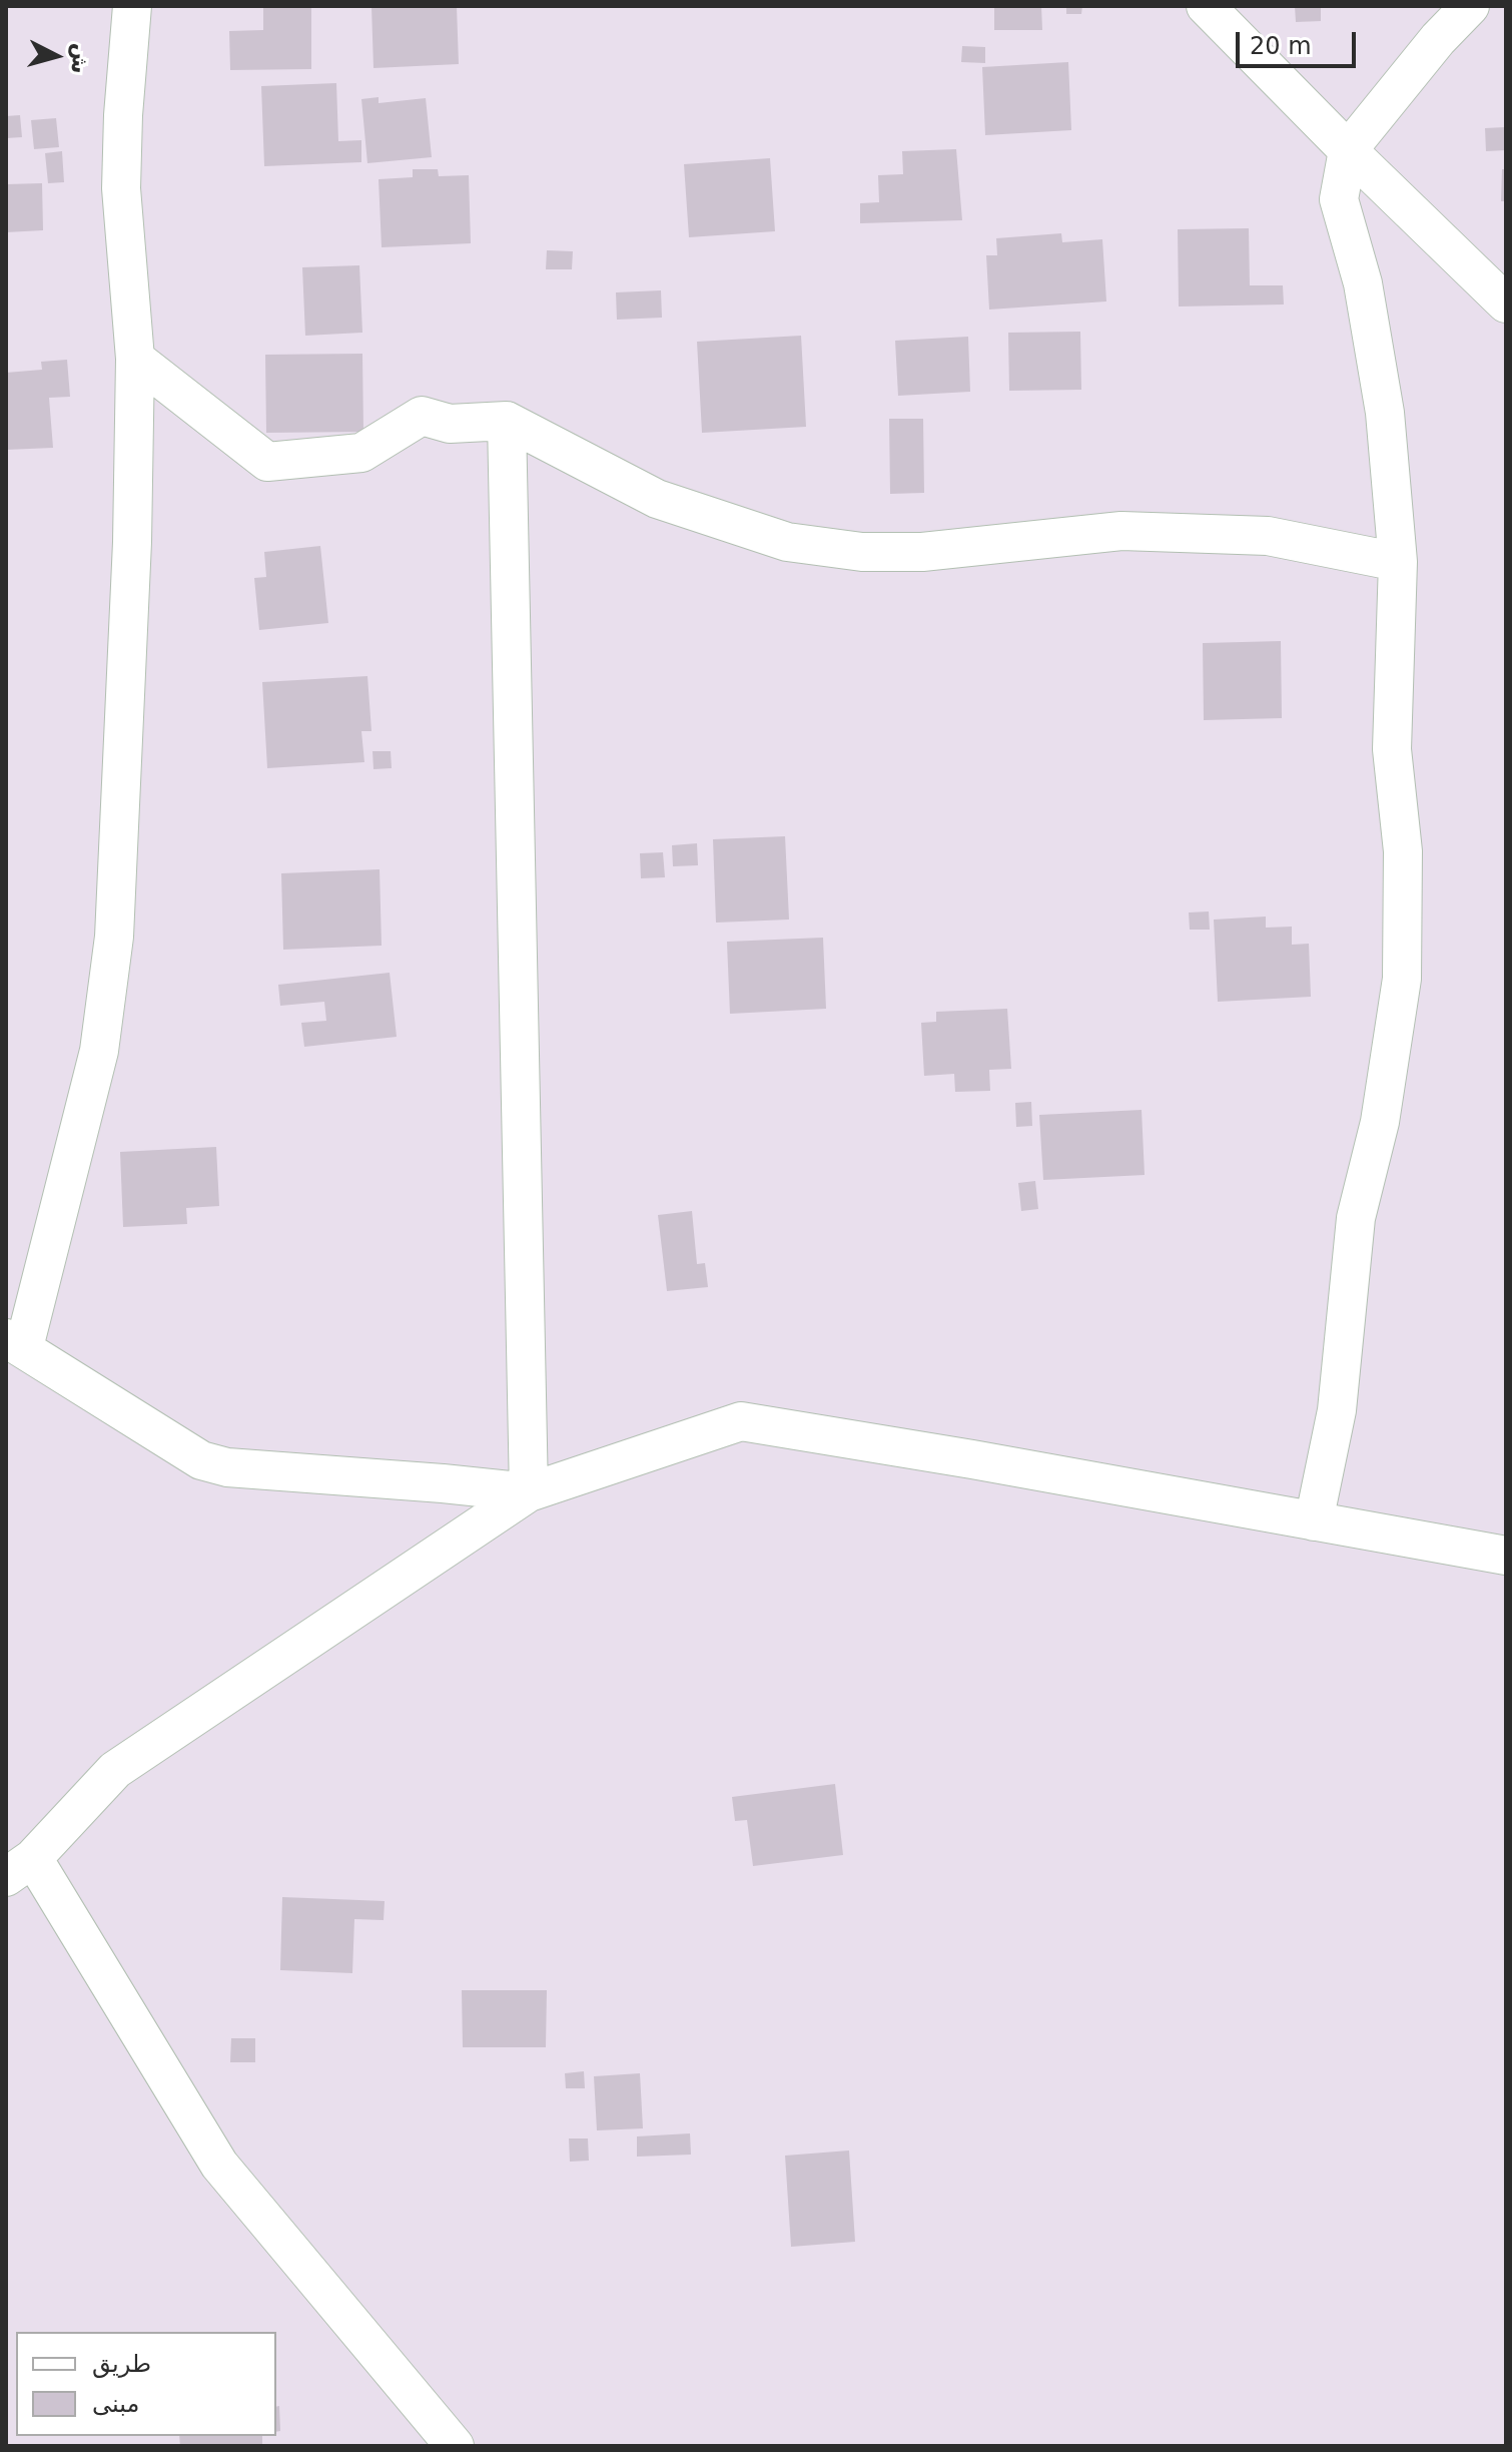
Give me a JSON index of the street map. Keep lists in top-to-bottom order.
{
  "legend": ["طريق", "مبنى"],
  "scale_bar": "20 m",
  "north": "right"
}
